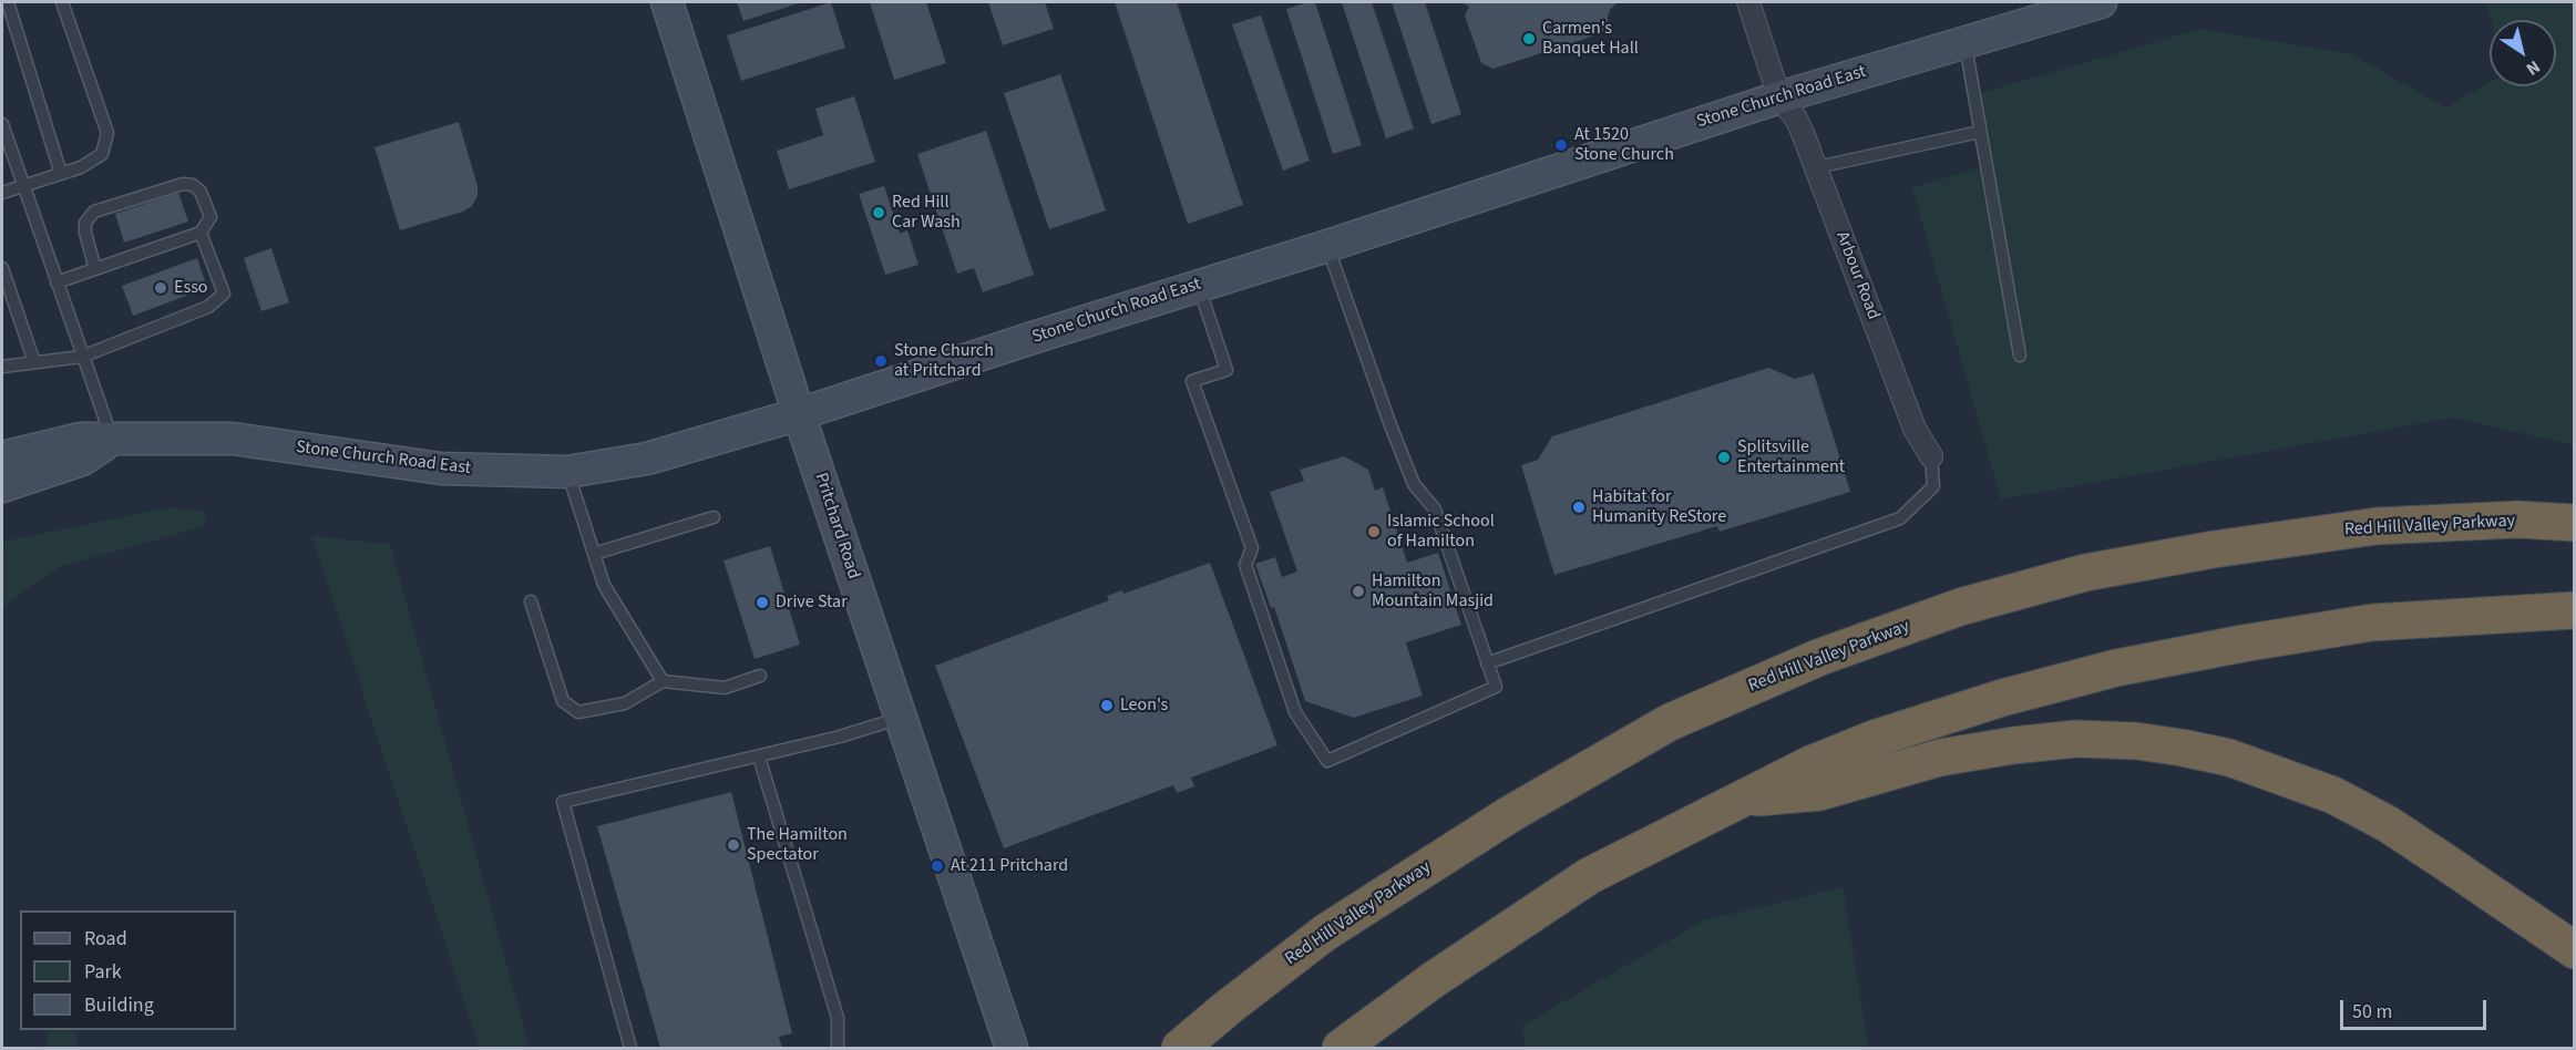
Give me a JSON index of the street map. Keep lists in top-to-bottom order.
{
  "streets": {
    "highway": ["Red Hill Valley Parkway"],
    "main road": ["Stone Church Road East", "Pritchard Road"],
    "street": ["Arbour Road"]
  },
  "crossings": [
    ["Stone Church Road East", "Arbour Road"],
    ["Stone Church Road East", "Pritchard Road"]
  ],
  "places": [
    "Carmen's Banquet Hall",
    "At 1520 Stone Church",
    "Red Hill Car Wash",
    "Esso",
    "Stone Church at Pritchard",
    "Splitsville Entertainment",
    "Habitat for Humanity ReStore",
    "Islamic School of Hamilton",
    "Hamilton Mountain Masjid",
    "Drive Star",
    "Leon's",
    "The Hamilton Spectator",
    "At 211 Pritchard"
  ],
  "legend": ["Road", "Park", "Building"],
  "scale_bar": "50 m",
  "north": "bottom right"
}
